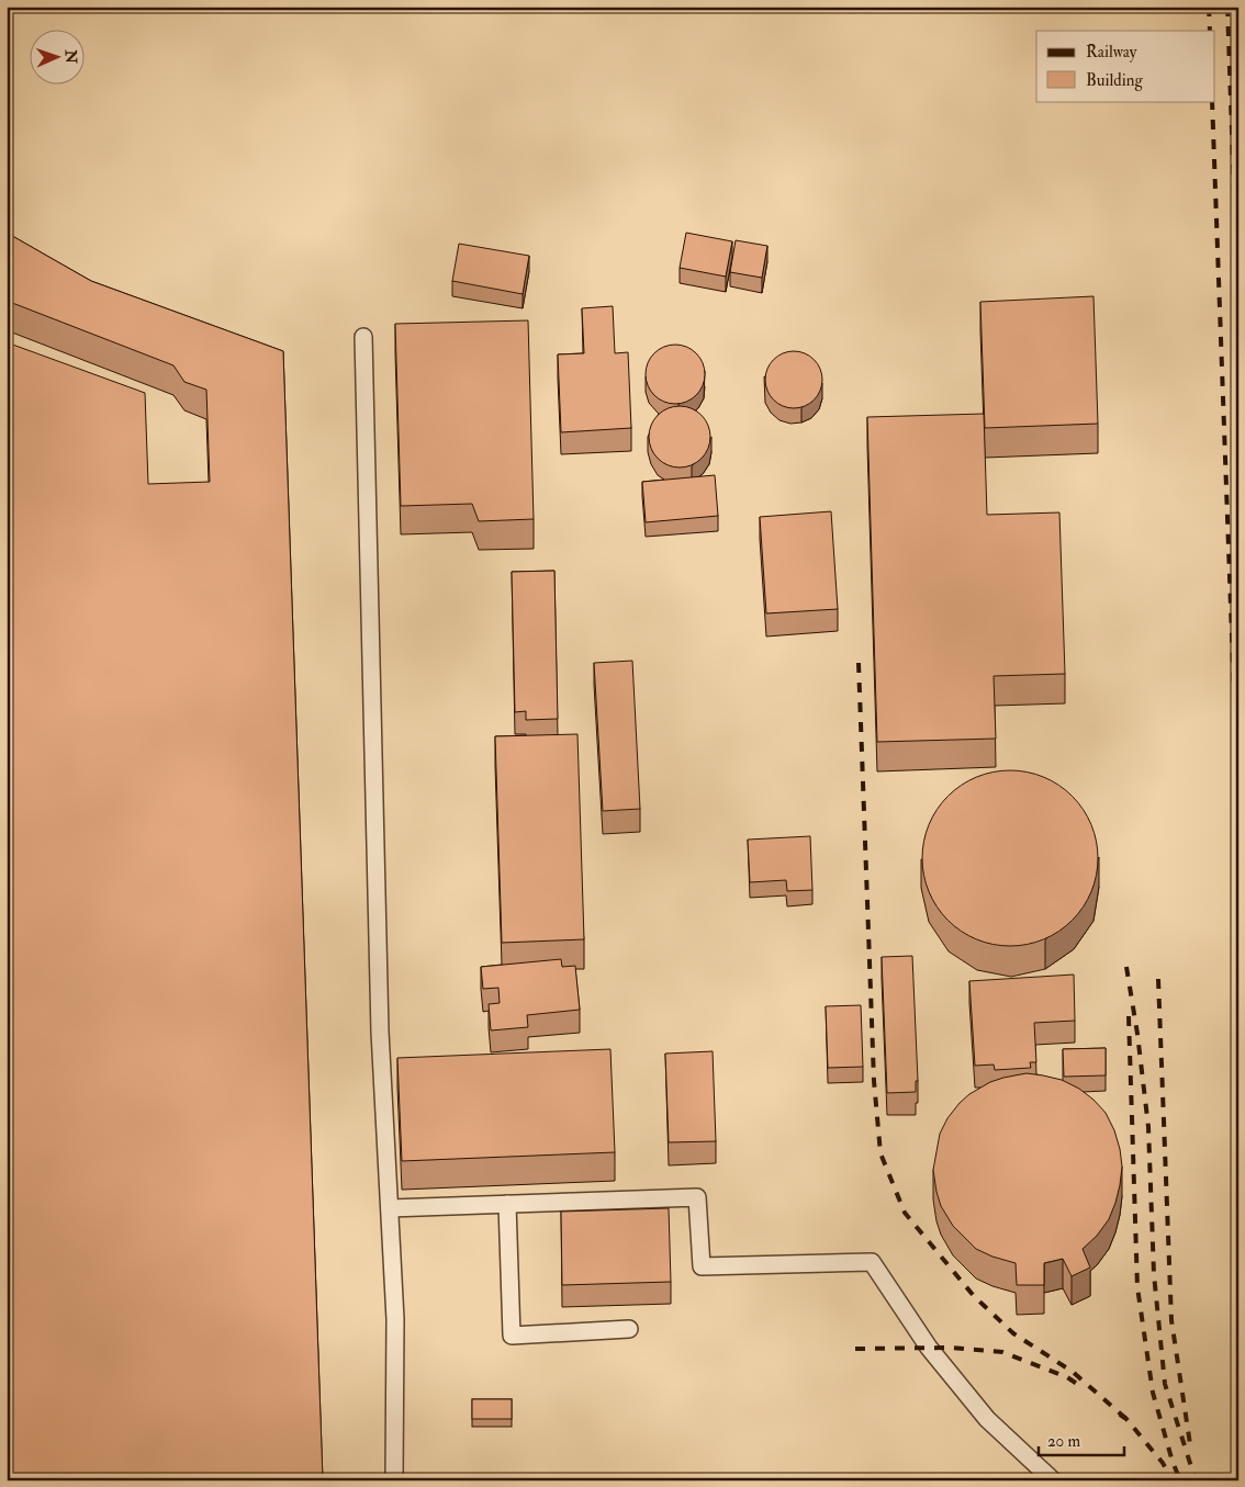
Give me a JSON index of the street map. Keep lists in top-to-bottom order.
{
  "legend": ["Railway", "Building"],
  "scale_bar": "20 m",
  "north": "right"
}
